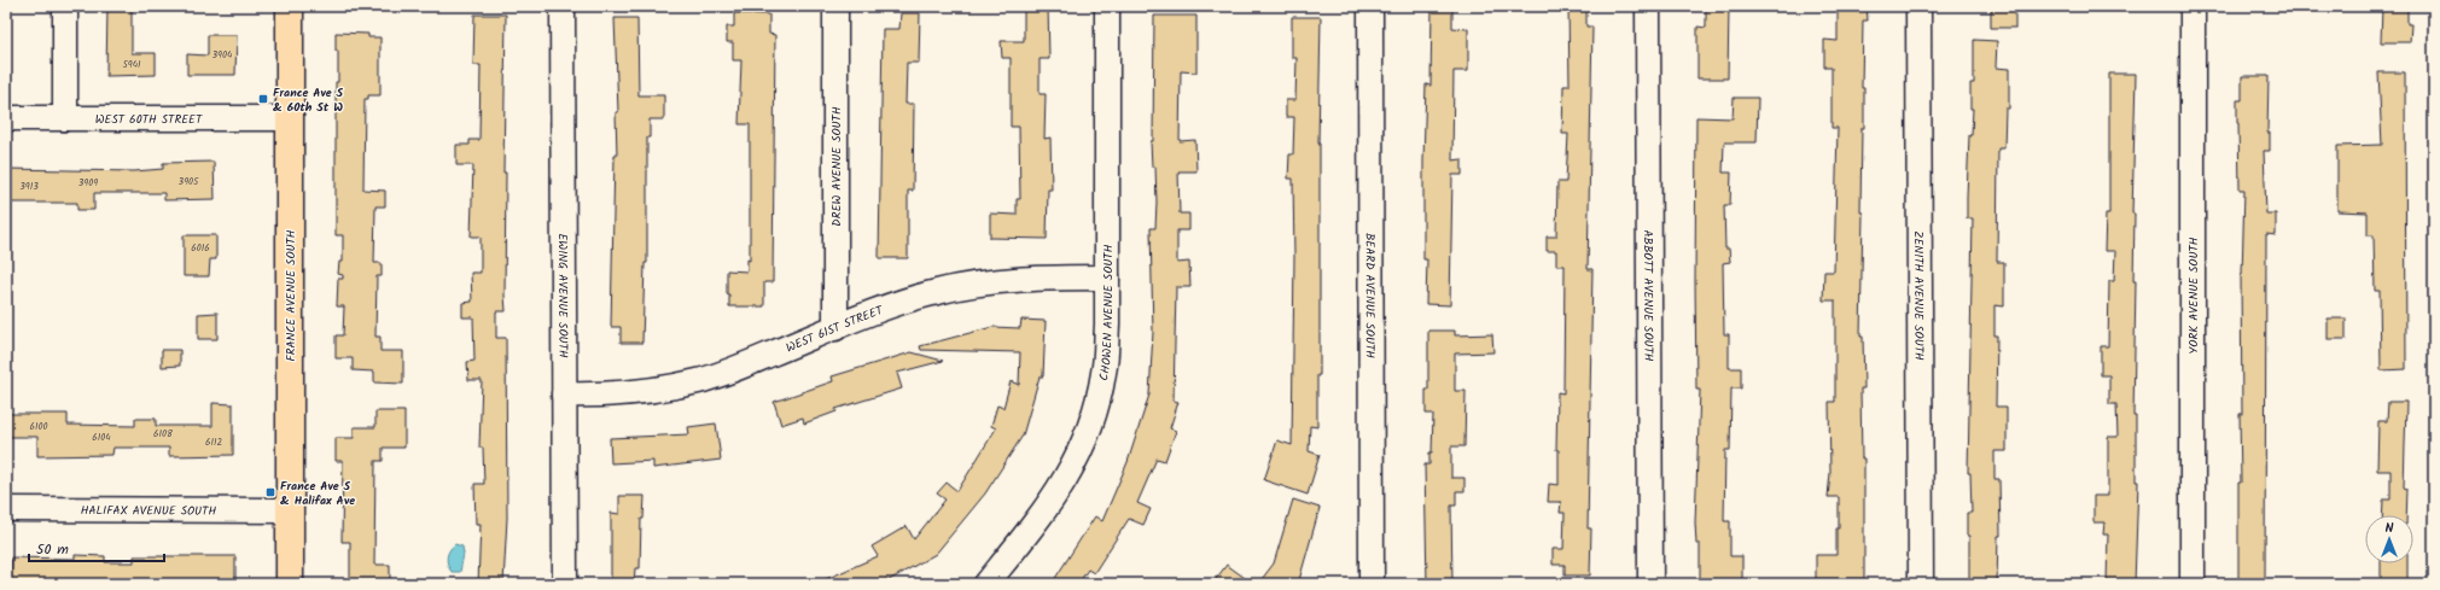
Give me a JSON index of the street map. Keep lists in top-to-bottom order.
{
  "streets": {
    "main road": ["FRANCE AVENUE SOUTH"],
    "street": [
      "WEST 60TH STREET",
      "DREW AVENUE SOUTH",
      "BEARD AVENUE SOUTH",
      "ABBOTT AVENUE SOUTH",
      "ZENITH AVENUE SOUTH",
      "EWING AVENUE SOUTH",
      "YORK AVENUE SOUTH",
      "CHOWEN AVENUE SOUTH",
      "WEST 61ST STREET",
      "HALIFAX AVENUE SOUTH"
    ]
  },
  "crossings": [
    ["WEST 60TH STREET", "FRANCE AVENUE SOUTH"],
    ["DREW AVENUE SOUTH", "WEST 61ST STREET"],
    ["FRANCE AVENUE SOUTH", "HALIFAX AVENUE SOUTH"],
    ["EWING AVENUE SOUTH", "WEST 61ST STREET"],
    ["CHOWEN AVENUE SOUTH", "WEST 61ST STREET"]
  ],
  "places": {
    "transit": ["France Ave S & 60th St W", "France Ave S & Halifax Ave"]
  },
  "house_numbers": [
    "3904",
    "5941",
    "3905",
    "3909",
    "3913",
    "6016",
    "6100",
    "6108",
    "6104",
    "6112"
  ],
  "scale_bar": "50 m",
  "north": "top"
}
